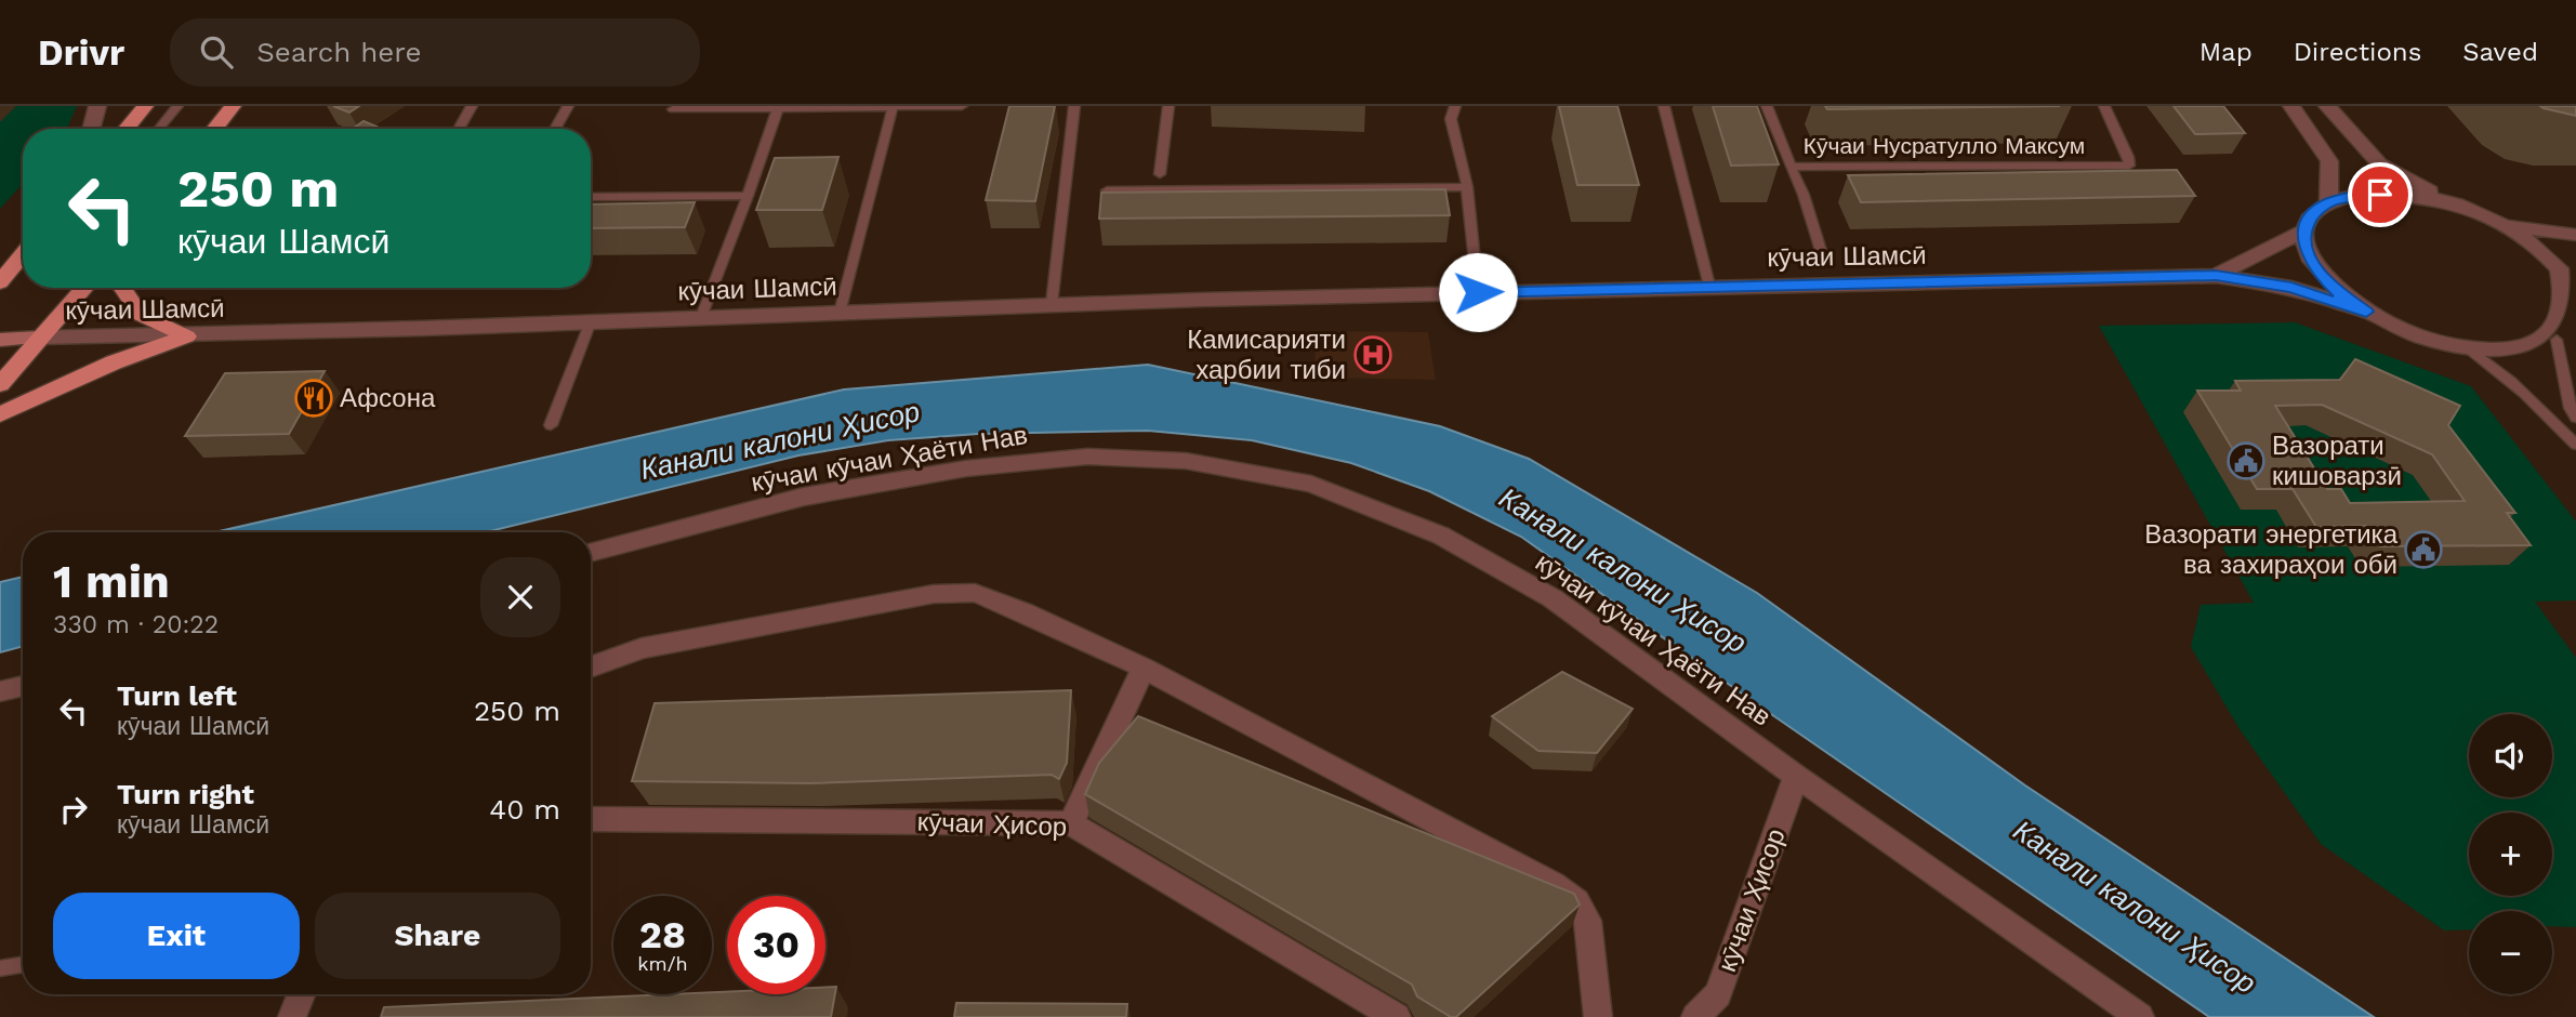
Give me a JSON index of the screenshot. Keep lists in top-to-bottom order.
{
  "streets": {
    "street": ["кӯчаи Шамсӣ", "кӯчаи кӯчаи Ҳаёти Нав", "кӯчаи Ҳисор"],
    "lane": ["Кӯчаи Нусратулло Максум"]
  },
  "crossings": [
    ["кӯчаи кӯчаи Ҳаёти Нав", "кӯчаи Ҳисор"]
  ],
  "water": ["Канали калони Ҳисор"],
  "places": {
    "hospital": ["Камисарияти харбии тиби"],
    "restaurant": ["Афсона"],
    "public building": ["Вазорати кишоварзӣ", "Вазорати энергетика ва захираҳои обӣ"]
  },
  "page": {
    "header": "Drivr",
    "search": "Search here",
    "nav": ["Map", "Directions", "Saved"],
    "turn": ["250 m", "кӯчаи Шамсӣ"],
    "heading": ["1 min", "330 m · 20:22"],
    "list": [
      {
        "name": "Turn left",
        "note": "кӯчаи Шамсӣ",
        "value": "250 m"
      },
      {
        "name": "Turn right",
        "note": "кӯчаи Шамсӣ",
        "value": "40 m"
      }
    ],
    "map_buttons": ["+", "−"],
    "buttons": ["Exit", "Share"],
    "speed": "28 km/h",
    "limit": "30"
  }
}
